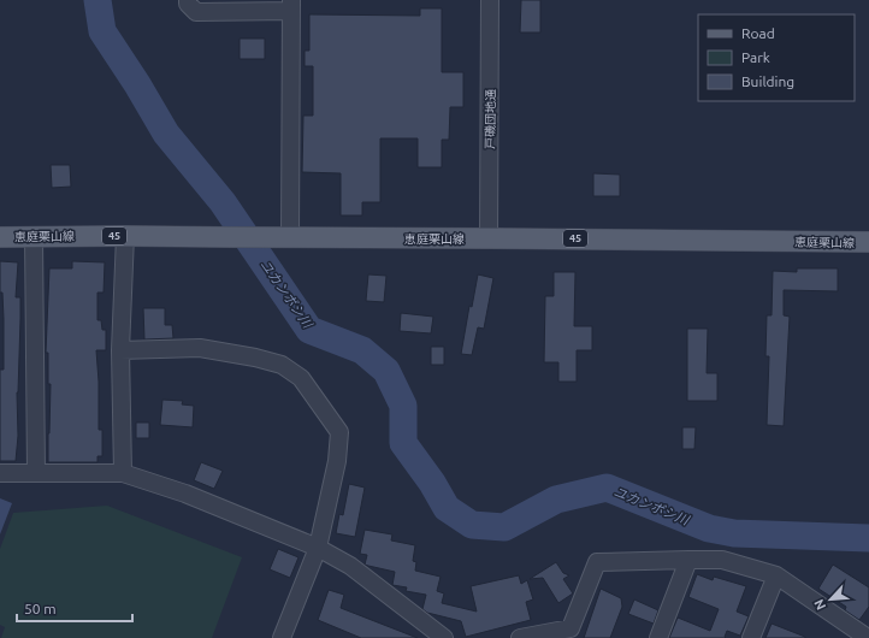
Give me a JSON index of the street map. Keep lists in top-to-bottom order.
{
  "streets": {
    "main road": ["恵庭栗山線", "45"],
    "street": ["戸磯団地通"]
  },
  "crossings": [
    ["戸磯団地通", "恵庭栗山線"]
  ],
  "water": ["ユカンボシ川"],
  "legend": ["Road", "Park", "Building"],
  "scale_bar": "50 m",
  "north": "bottom left"
}
